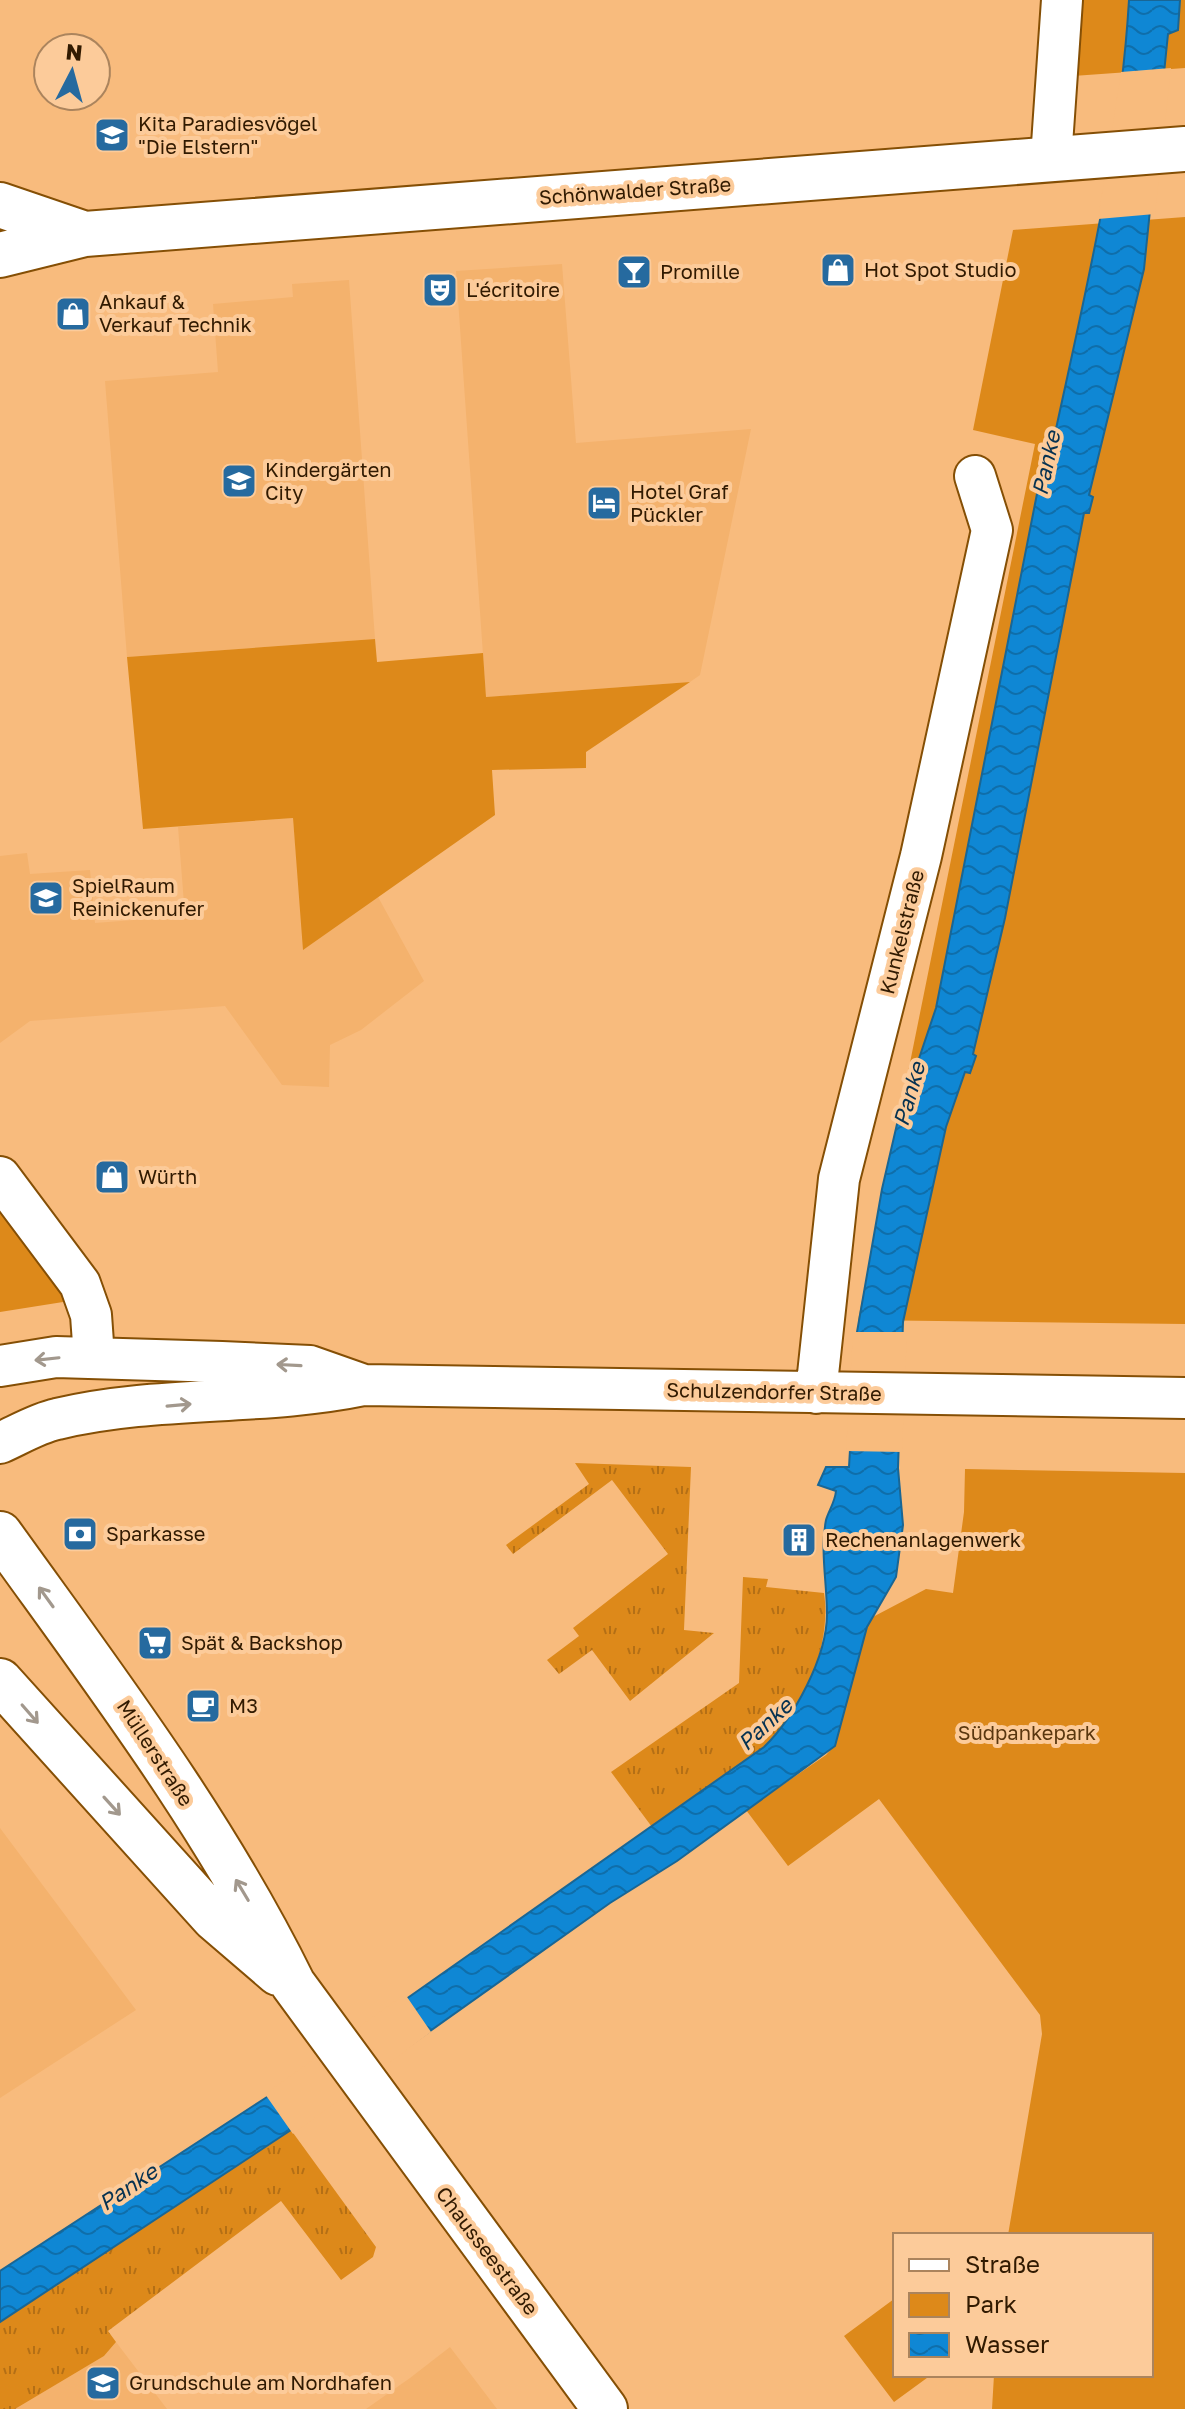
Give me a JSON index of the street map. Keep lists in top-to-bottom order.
{
  "streets": {
    "main road": ["Schönwalder Straße", "Müllerstraße", "Chausseestraße"],
    "street": ["Kunkelstraße", "Schulzendorfer Straße"]
  },
  "crossings": [
    ["Kunkelstraße", "Schulzendorfer Straße"],
    ["Müllerstraße", "Chausseestraße"]
  ],
  "water": ["Panke"],
  "parks": ["Südpankepark"],
  "places": {
    "school or university": [
      "Kita Paradiesvögel \"Die Elstern\"",
      "Kindergärten City",
      "SpielRaum Reinickenufer",
      "Grundschule am Nordhafen"
    ],
    "shop": ["Hot Spot Studio", "Ankauf & Verkauf Technik", "Würth"],
    "bar": ["Promille"],
    "theatre": ["L'écritoire"],
    "hotel": ["Hotel Graf Pückler"],
    "bank": ["Sparkasse"],
    "building": ["Rechenanlagenwerk"],
    "supermarket": ["Spät & Backshop"],
    "cafe": ["M3"]
  },
  "legend": ["Straße", "Park", "Wasser"],
  "north": "top"
}
